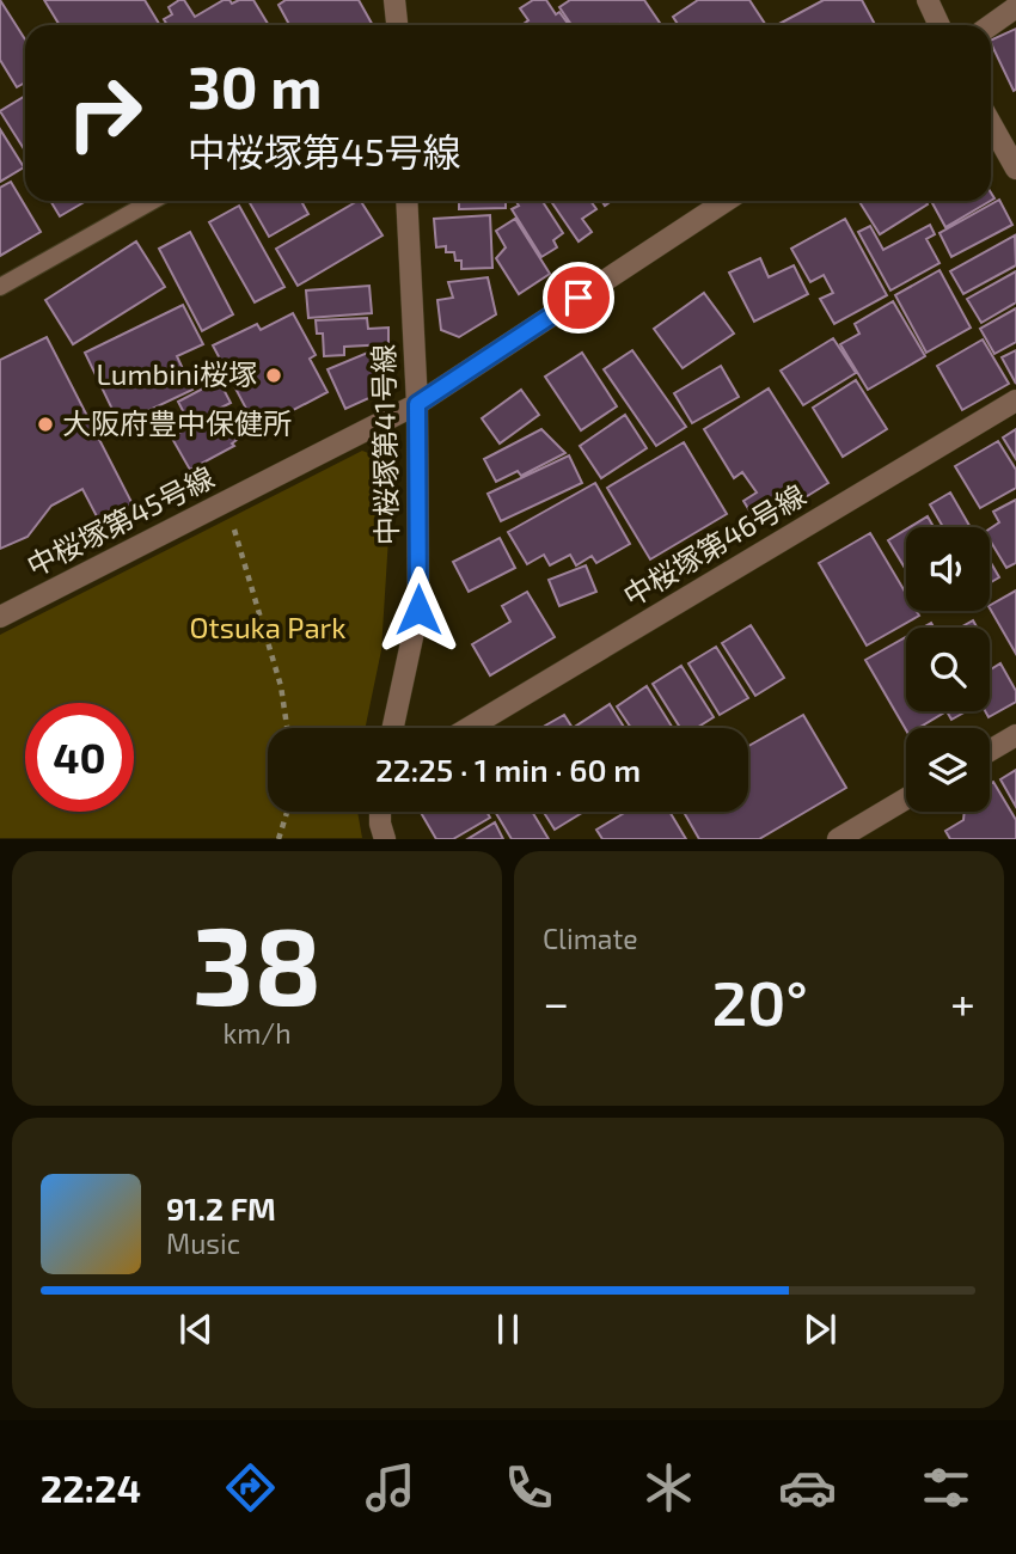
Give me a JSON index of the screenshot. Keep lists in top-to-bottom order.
{
  "streets": {
    "street": ["中桜塚第41号線", "中桜塚第45号線", "中桜塚第46号線"]
  },
  "crossings": [
    ["中桜塚第41号線", "中桜塚第45号線"]
  ],
  "parks": ["Otsuka Park"],
  "places": ["Lumbini桜塚", "大阪府豊中保健所"],
  "page": {
    "turn": ["30 m", "中桜塚第45号線"],
    "limit": "40",
    "trip": "22:25 · 1 min · 60 m",
    "tile": [
      ["38", "km/h"],
      "Climate"
    ],
    "heat": ["−", "20°", "+"],
    "song": ["91.2 FM", "Music"],
    "tabs": "22:24"
  }
}
